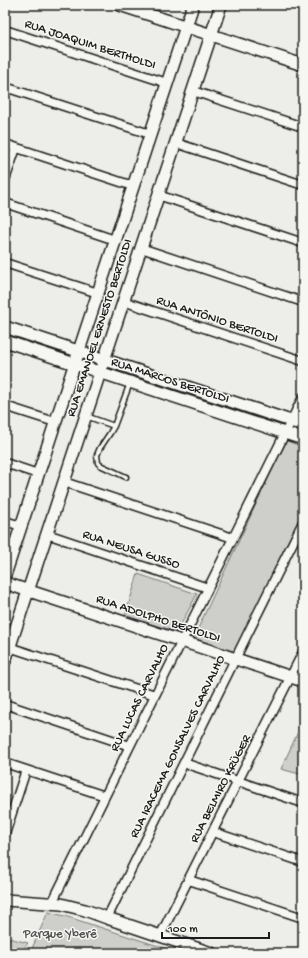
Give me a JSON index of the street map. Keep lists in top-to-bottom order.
{
  "streets": {
    "street": [
      "RUA JOAQUIM BERTHOLDI",
      "RUA ANTÔNIO BERTOLDI",
      "RUA EMANOEL ERNESTO BERTOLDI",
      "RUA MARCOS BERTOLDI",
      "RUA NEUSA GUSSO",
      "RUA ADOLPHO BERTOLDI",
      "RUA LUCAS CARVALHO",
      "RUA IRACEMA GONSALVES CARVALHO",
      "RUA BELMIRO KRÜGER"
    ]
  },
  "crossings": [
    ["RUA JOAQUIM BERTHOLDI", "RUA EMANOEL ERNESTO BERTOLDI"],
    ["RUA ANTÔNIO BERTOLDI", "RUA EMANOEL ERNESTO BERTOLDI"],
    ["RUA EMANOEL ERNESTO BERTOLDI", "RUA MARCOS BERTOLDI"],
    ["RUA EMANOEL ERNESTO BERTOLDI", "RUA NEUSA GUSSO"],
    ["RUA EMANOEL ERNESTO BERTOLDI", "RUA ADOLPHO BERTOLDI"],
    ["RUA MARCOS BERTOLDI", "RUA LUCAS CARVALHO"],
    ["RUA NEUSA GUSSO", "RUA LUCAS CARVALHO"],
    ["RUA ADOLPHO BERTOLDI", "RUA LUCAS CARVALHO"],
    ["RUA ADOLPHO BERTOLDI", "RUA IRACEMA GONSALVES CARVALHO"],
    ["RUA ADOLPHO BERTOLDI", "RUA BELMIRO KRÜGER"]
  ],
  "parks": ["Parque Yberê"],
  "scale_bar": "100 m"
}
